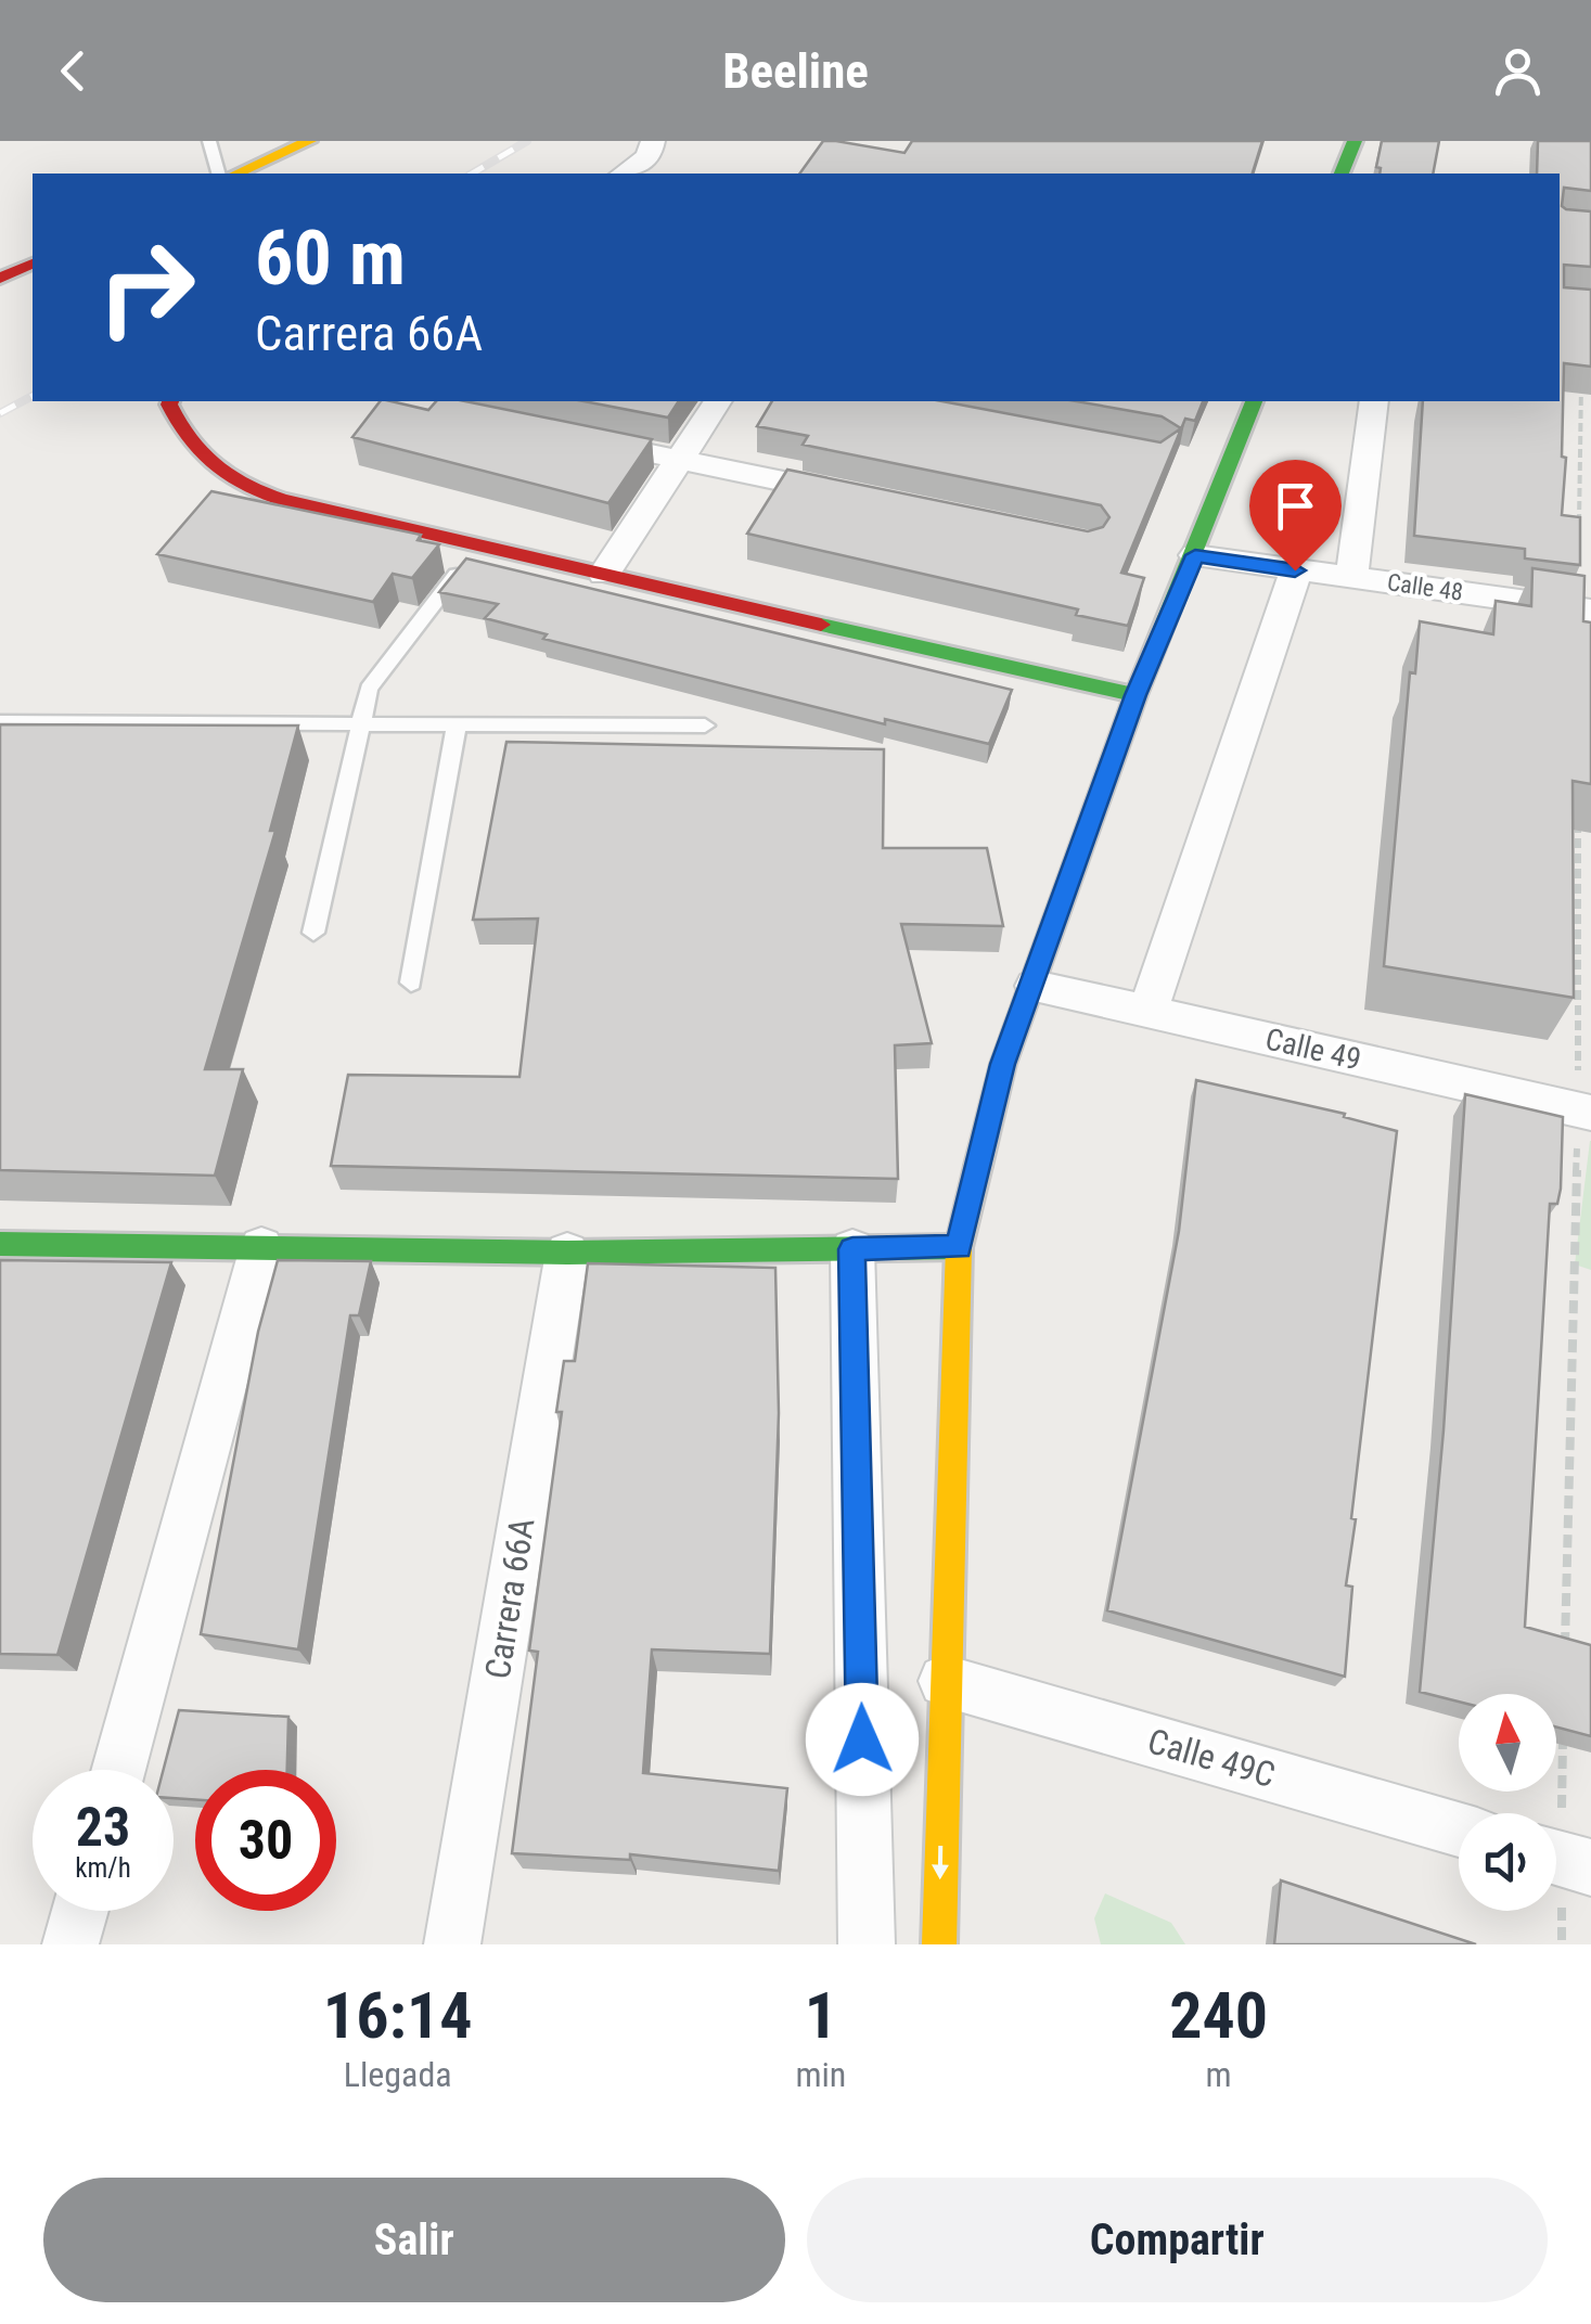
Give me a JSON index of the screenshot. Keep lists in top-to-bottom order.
{
  "streets": {
    "street": [
      "Calle 48",
      "Calle 49",
      "Carrera 66A",
      "Calle 49C"
    ]
  },
  "north": "top",
  "page": {
    "header": "Beeline",
    "turn": ["60 m", "Carrera 66A"],
    "speed": "23 km/h",
    "limit": "30",
    "eta": [
      "16:14",
      "Llegada",
      "1",
      "min",
      "240",
      "m"
    ],
    "buttons": ["Salir", "Compartir"]
  }
}
